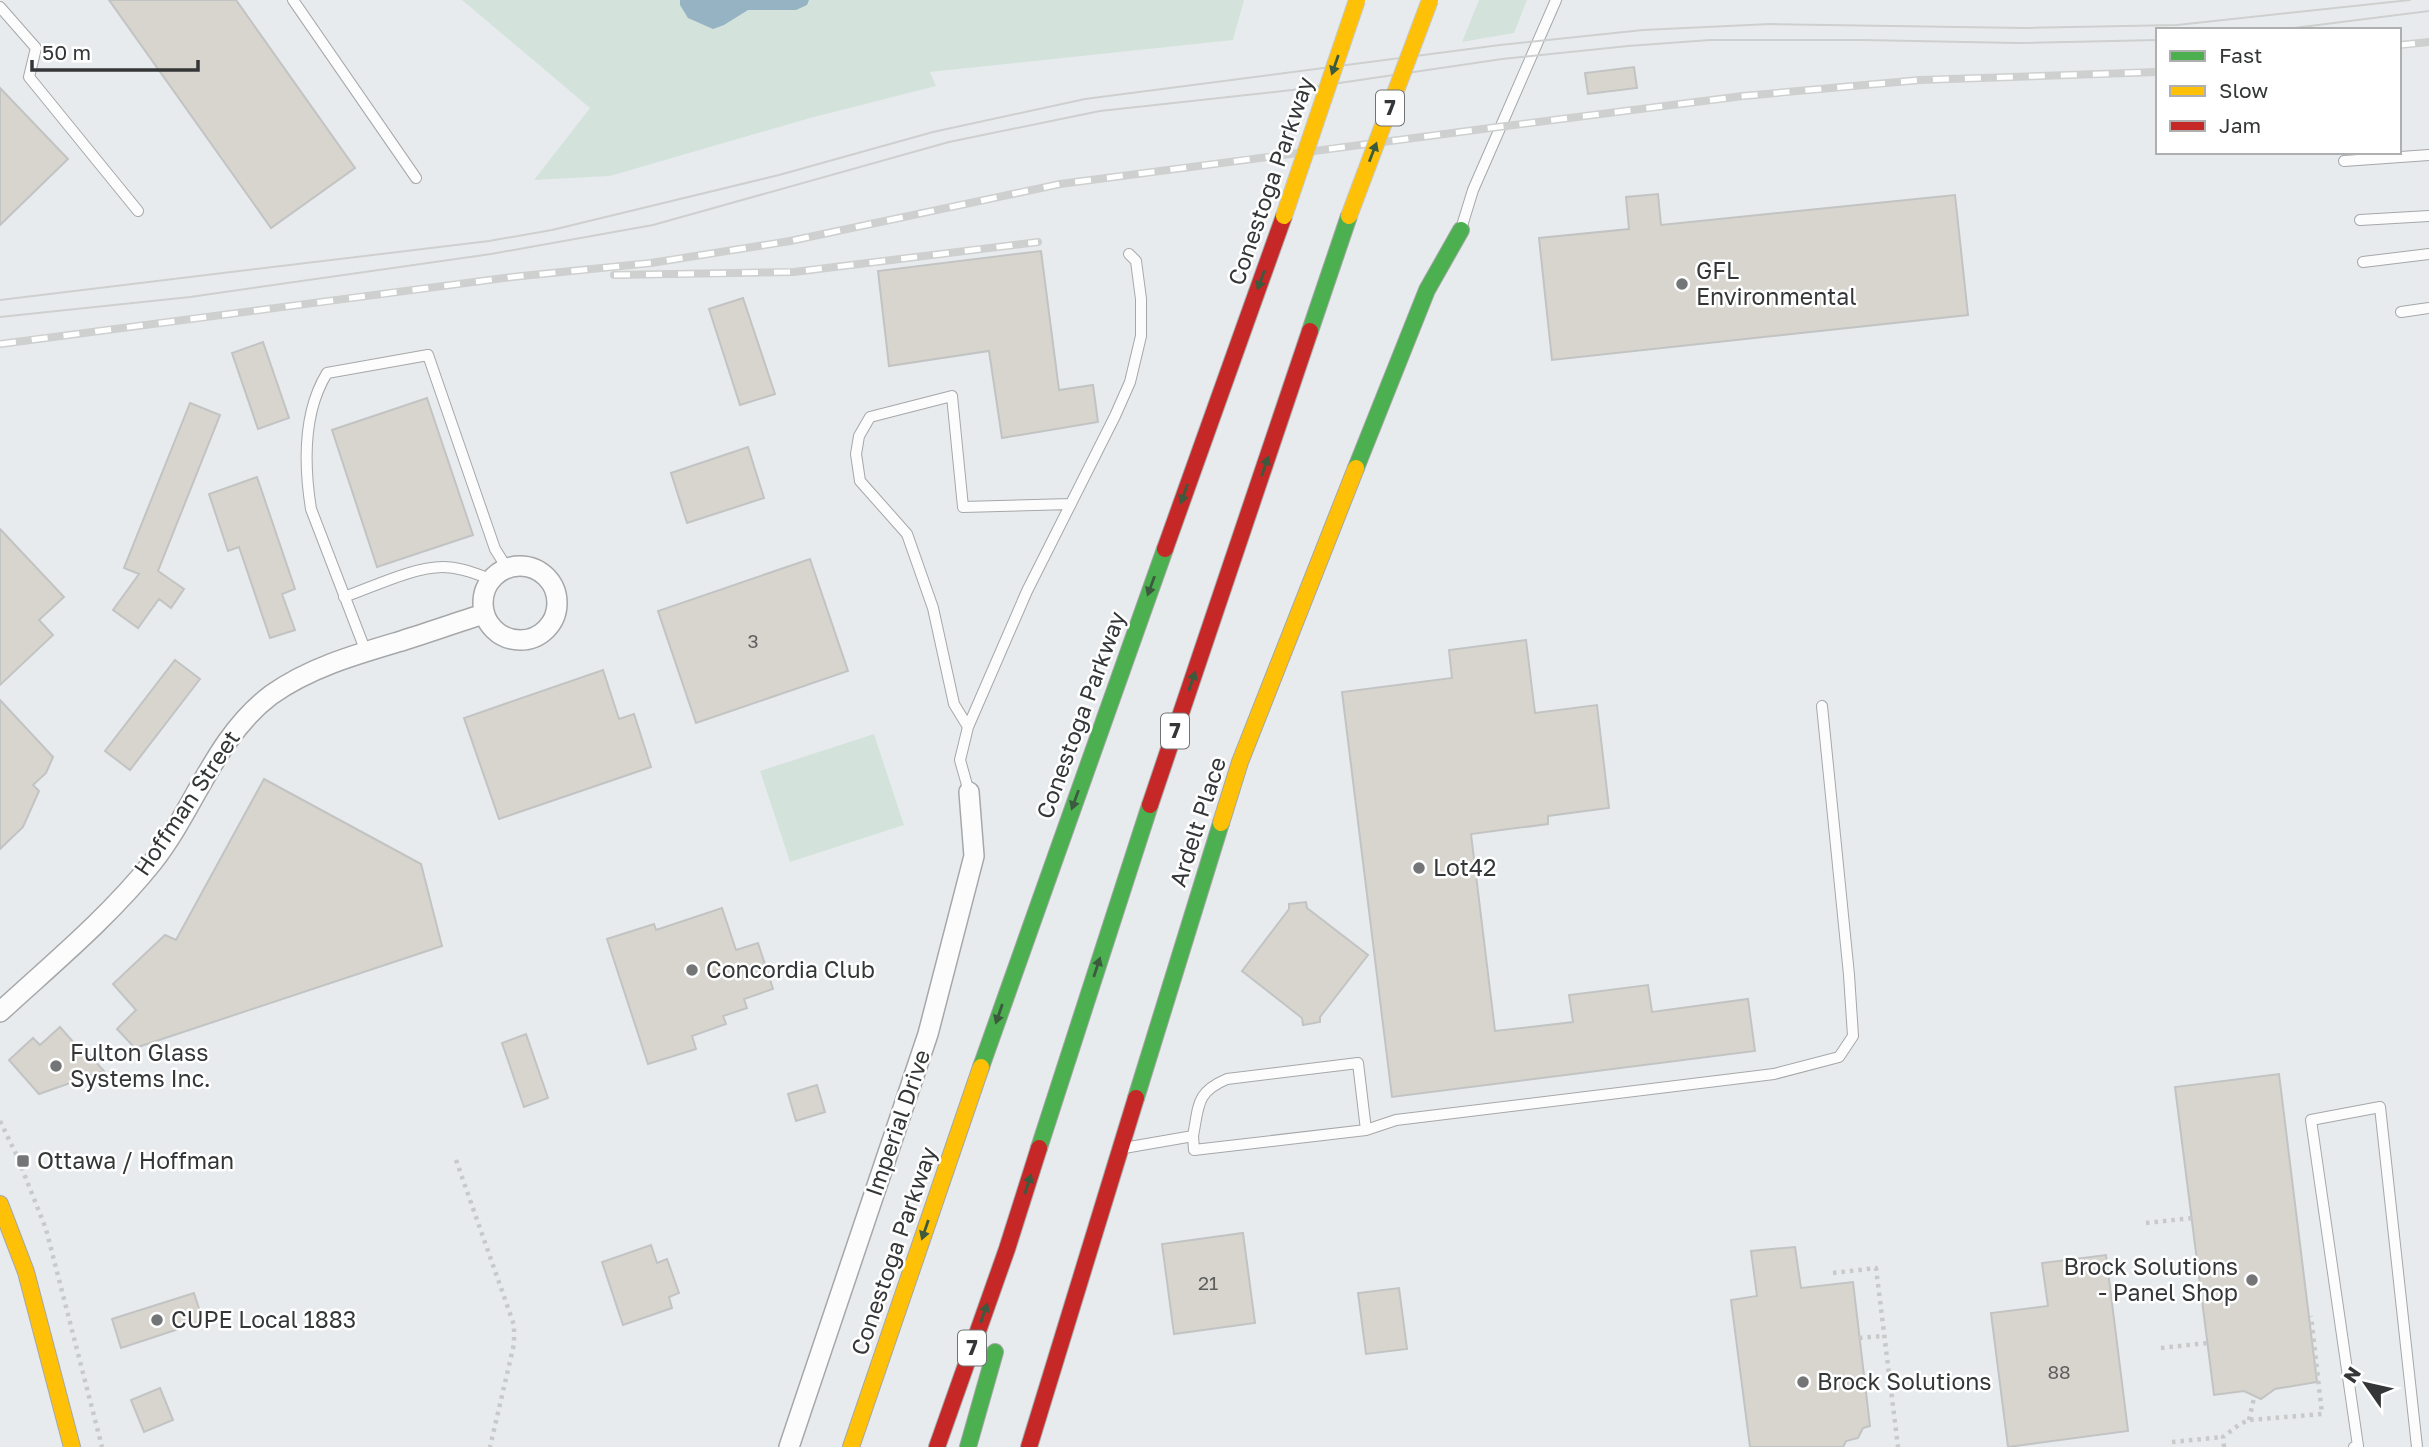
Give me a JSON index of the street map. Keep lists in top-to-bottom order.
{
  "streets": {
    "main road": ["7", "Conestoga Parkway", "Ardelt Place"],
    "street": ["Hoffman Street", "Imperial Drive"]
  },
  "places": {
    "other": [
      "GFL Environmental",
      "Lot42",
      "Concordia Club",
      "Fulton Glass Systems Inc.",
      "Brock Solutions - Panel Shop",
      "CUPE Local 1883",
      "Brock Solutions"
    ],
    "transit": ["Ottawa / Hoffman"]
  },
  "house_numbers": ["3", "21", "88"],
  "legend": ["Fast", "Slow", "Jam"],
  "scale_bar": "50 m",
  "north": "top left"
}
